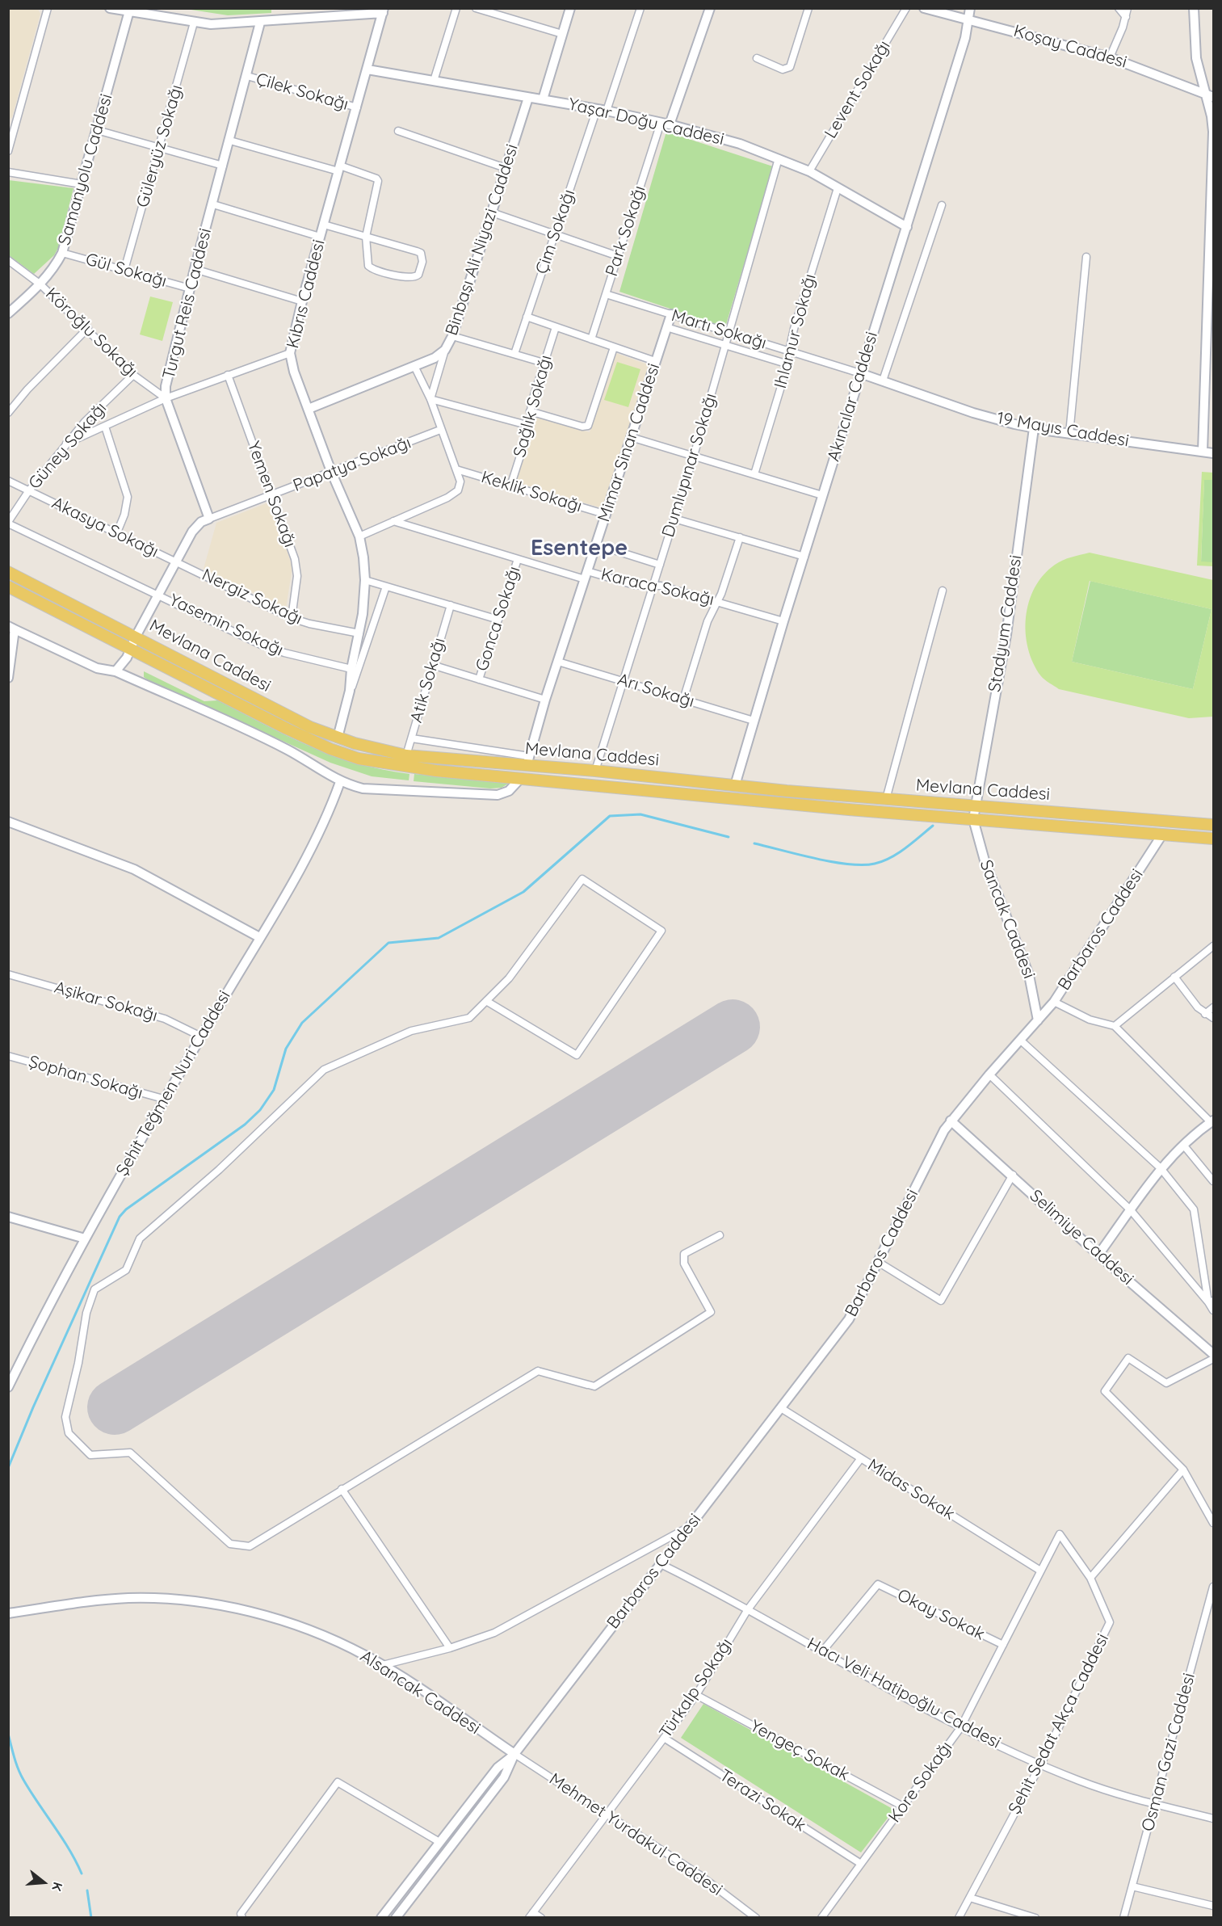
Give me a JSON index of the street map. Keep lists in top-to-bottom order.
{
  "streets": {
    "main road": ["Mevlana Caddesi"],
    "street": [
      "Koşay Caddesi",
      "Levent Sokağı",
      "Çilek Sokağı",
      "Yaşar Doğu Caddesi",
      "Güleryüz Sokağı",
      "Samanyolu Caddesi",
      "Park Sokağı",
      "Çim Sokağı",
      "Binbaşı Ali Niyazi Caddesi",
      "Gül Sokağı",
      "Kıbrıs Caddesi",
      "Turgut Reis Caddesi",
      "Martı Sokağı",
      "Ihlamur Sokağı",
      "Köroğlu Sokağı",
      "Akıncılar Caddesi",
      "Sağlık Sokağı",
      "19 Mayıs Caddesi",
      "Mimar Sinan Caddesi",
      "Güney Sokağı",
      "Papatya Sokağı",
      "Dumlupınar Sokağı",
      "Keklik Sokağı",
      "Yemen Sokağı",
      "Akasya Sokağı",
      "Karaca Sokağı",
      "Nergiz Sokağı",
      "Gonca Sokağı",
      "Stadyum Caddesi",
      "Yasemin Sokağı",
      "Atik Sokağı",
      "Arı Sokağı",
      "Sancak Caddesi",
      "Barbaros Caddesi",
      "Aşikar Sokağı",
      "Şophan Sokağı",
      "Şehit Teğmen Nuri Caddesi",
      "Selimiye Caddesi",
      "Midas Sokak",
      "Okay Sokak",
      "Türkalp Sokağı",
      "Alsancak Caddesi",
      "Hacı Veli Hatipoğlu Caddesi",
      "Şehit Sedat Akça Caddesi",
      "Yengeç Sokak",
      "Osman Gazi Caddesi",
      "Kore Sokağı",
      "Terazi Sokak",
      "Mehmet Yurdakul Caddesi"
    ]
  },
  "crossings": [
    ["Koşay Caddesi", "Akıncılar Caddesi"],
    ["Levent Sokağı", "Yaşar Doğu Caddesi"],
    ["Çilek Sokağı", "Kıbrıs Caddesi"],
    ["Çilek Sokağı", "Turgut Reis Caddesi"],
    ["Yaşar Doğu Caddesi", "Park Sokağı"],
    ["Yaşar Doğu Caddesi", "Çim Sokağı"],
    ["Yaşar Doğu Caddesi", "Binbaşı Ali Niyazi Caddesi"],
    ["Yaşar Doğu Caddesi", "Kıbrıs Caddesi"],
    ["Yaşar Doğu Caddesi", "Ihlamur Sokağı"],
    ["Yaşar Doğu Caddesi", "Akıncılar Caddesi"],
    ["Yaşar Doğu Caddesi", "Dumlupınar Sokağı"],
    ["Güleryüz Sokağı", "Gül Sokağı"],
    ["Samanyolu Caddesi", "Gül Sokağı"],
    ["Samanyolu Caddesi", "Köroğlu Sokağı"],
    ["Park Sokağı", "Martı Sokağı"],
    ["Binbaşı Ali Niyazi Caddesi", "Kıbrıs Caddesi"],
    ["Gül Sokağı", "Turgut Reis Caddesi"],
    ["Kıbrıs Caddesi", "Papatya Sokağı"],
    ["Kıbrıs Caddesi", "Nergiz Sokağı"],
    ["Kıbrıs Caddesi", "Yasemin Sokağı"],
    ["Kıbrıs Caddesi", "Mevlana Caddesi"],
    ["Turgut Reis Caddesi", "Köroğlu Sokağı"],
    ["Turgut Reis Caddesi", "Papatya Sokağı"],
    ["Martı Sokağı", "Ihlamur Sokağı"],
    ["Martı Sokağı", "Akıncılar Caddesi"],
    ["Martı Sokağı", "19 Mayıs Caddesi"],
    ["Martı Sokağı", "Mimar Sinan Caddesi"],
    ["Martı Sokağı", "Dumlupınar Sokağı"],
    ["Köroğlu Sokağı", "Güney Sokağı"],
    ["Akıncılar Caddesi", "19 Mayıs Caddesi"],
    ["Akıncılar Caddesi", "Karaca Sokağı"],
    ["Akıncılar Caddesi", "Mevlana Caddesi"],
    ["Akıncılar Caddesi", "Arı Sokağı"],
    ["Sağlık Sokağı", "Keklik Sokağı"],
    ["19 Mayıs Caddesi", "Stadyum Caddesi"],
    ["Mimar Sinan Caddesi", "Keklik Sokağı"],
    ["Mimar Sinan Caddesi", "Karaca Sokağı"],
    ["Mimar Sinan Caddesi", "Mevlana Caddesi"],
    ["Mimar Sinan Caddesi", "Arı Sokağı"],
    ["Güney Sokağı", "Akasya Sokağı"],
    ["Güney Sokağı", "Yasemin Sokağı"],
    ["Papatya Sokağı", "Yemen Sokağı"],
    ["Dumlupınar Sokağı", "Karaca Sokağı"],
    ["Dumlupınar Sokağı", "Mevlana Caddesi"],
    ["Dumlupınar Sokağı", "Arı Sokağı"],
    ["Yemen Sokağı", "Nergiz Sokağı"],
    ["Akasya Sokağı", "Nergiz Sokağı"],
    ["Karaca Sokağı", "Gonca Sokağı"],
    ["Stadyum Caddesi", "Mevlana Caddesi"],
    ["Stadyum Caddesi", "Sancak Caddesi"],
    ["Mevlana Caddesi", "Atik Sokağı"],
    ["Mevlana Caddesi", "Sancak Caddesi"],
    ["Mevlana Caddesi", "Barbaros Caddesi"],
    ["Sancak Caddesi", "Barbaros Caddesi"],
    ["Barbaros Caddesi", "Selimiye Caddesi"],
    ["Barbaros Caddesi", "Midas Sokak"],
    ["Barbaros Caddesi", "Alsancak Caddesi"],
    ["Barbaros Caddesi", "Hacı Veli Hatipoğlu Caddesi"],
    ["Barbaros Caddesi", "Mehmet Yurdakul Caddesi"],
    ["Aşikar Sokağı", "Şehit Teğmen Nuri Caddesi"],
    ["Şophan Sokağı", "Şehit Teğmen Nuri Caddesi"],
    ["Midas Sokak", "Türkalp Sokağı"],
    ["Midas Sokak", "Kore Sokağı"],
    ["Okay Sokak", "Hacı Veli Hatipoğlu Caddesi"],
    ["Okay Sokak", "Kore Sokağı"],
    ["Türkalp Sokağı", "Hacı Veli Hatipoğlu Caddesi"],
    ["Türkalp Sokağı", "Yengeç Sokak"],
    ["Türkalp Sokağı", "Terazi Sokak"],
    ["Türkalp Sokağı", "Mehmet Yurdakul Caddesi"],
    ["Alsancak Caddesi", "Mehmet Yurdakul Caddesi"],
    ["Hacı Veli Hatipoğlu Caddesi", "Şehit Sedat Akça Caddesi"],
    ["Hacı Veli Hatipoğlu Caddesi", "Osman Gazi Caddesi"],
    ["Hacı Veli Hatipoğlu Caddesi", "Kore Sokağı"],
    ["Şehit Sedat Akça Caddesi", "Kore Sokağı"],
    ["Yengeç Sokak", "Kore Sokağı"],
    ["Kore Sokağı", "Terazi Sokak"]
  ],
  "districts": ["Esentepe"],
  "north": "right"
}
